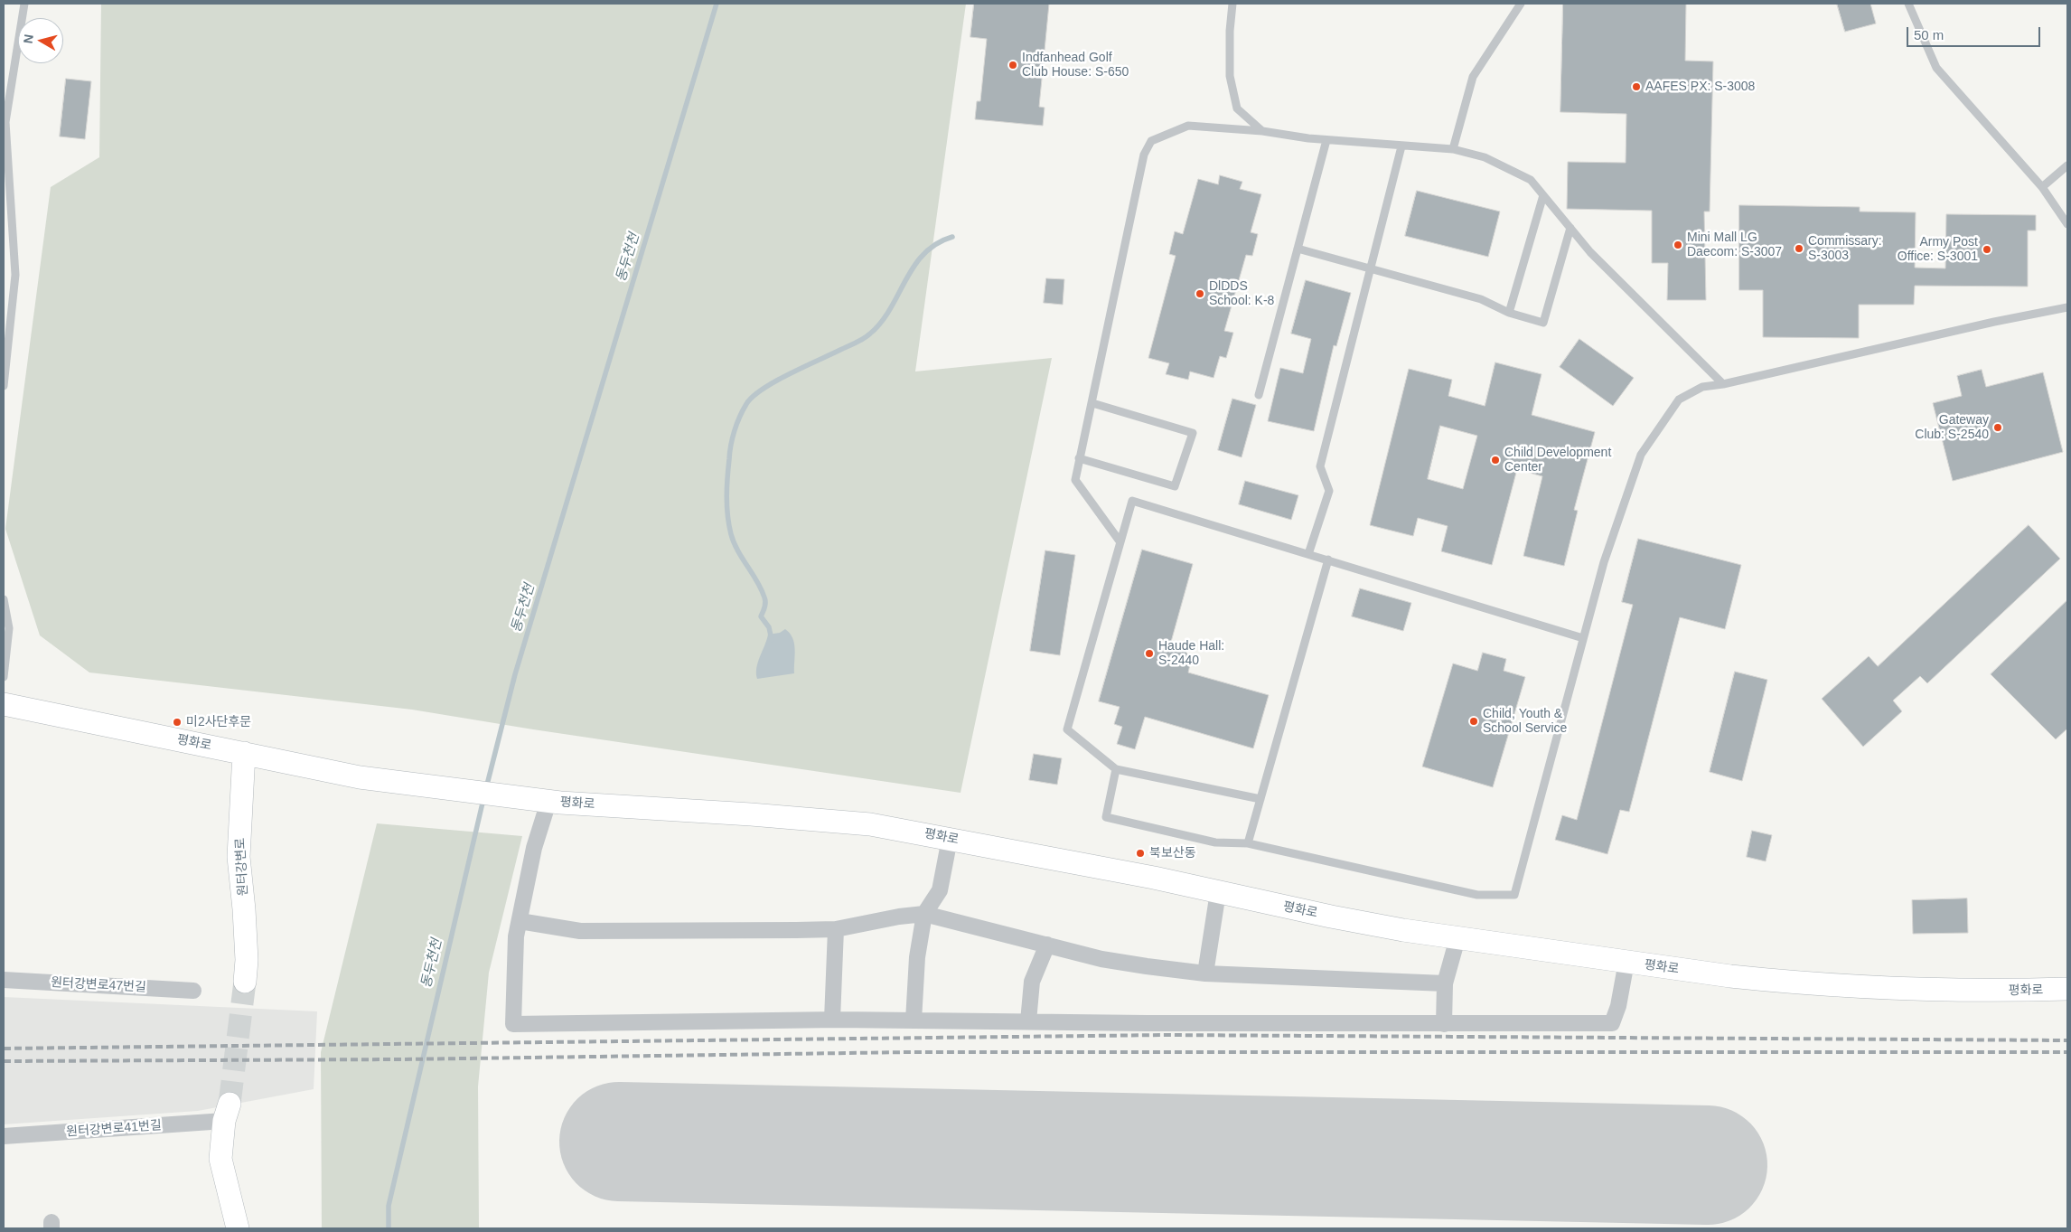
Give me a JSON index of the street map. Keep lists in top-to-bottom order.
{
  "streets": {
    "main road": ["평화로", "원터강변로"],
    "street": ["원터강변로47번길", "원터강변로41번길"]
  },
  "crossings": [
    ["평화로", "원터강변로"]
  ],
  "water": ["동두천천"],
  "places": [
    "Indfanhead Golf Club House: S-650",
    "AAFES PX: S-3008",
    "Mini Mall LG Daecom: S-3007",
    "Commissary: S-3003",
    "Army Post Office: S-3001",
    "DlDDS School: K-8",
    "Gateway Club: S-2540",
    "Child Development Center",
    "Haude Hall: S-2440",
    "Child, Youth & School Service",
    "미2사단후문",
    "북보산동"
  ],
  "scale_bar": "50 m",
  "north": "left"
}
